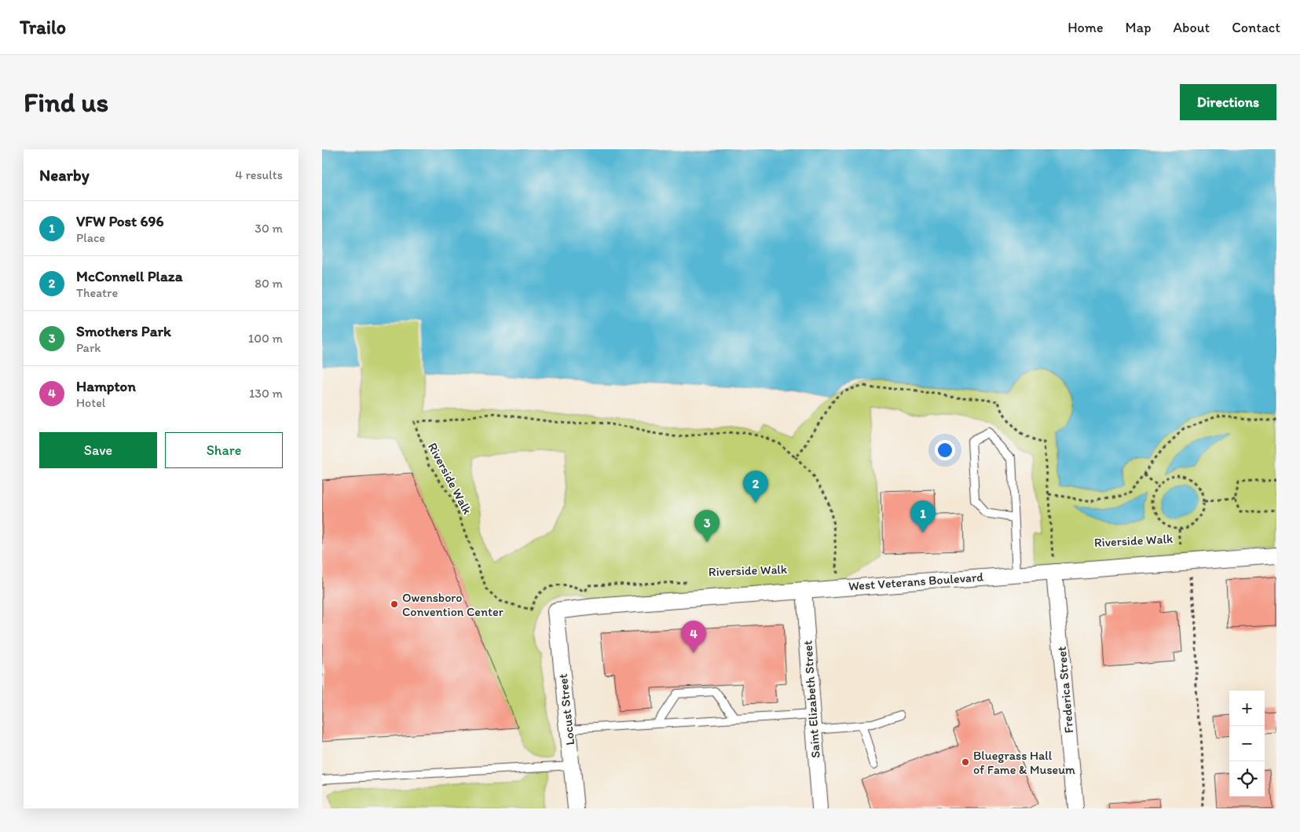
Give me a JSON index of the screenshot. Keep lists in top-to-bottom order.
{
  "streets": {
    "street": [
      "West Veterans Boulevard",
      "Frederica Street",
      "Saint Elizabeth Street",
      "Locust Street"
    ],
    "path": ["Riverside Walk"]
  },
  "crossings": [
    ["Riverside Walk", "West Veterans Boulevard"],
    ["West Veterans Boulevard", "Frederica Street"],
    ["West Veterans Boulevard", "Saint Elizabeth Street"],
    ["West Veterans Boulevard", "Locust Street"]
  ],
  "places": ["Owensboro Convention Center", "Bluegrass Hall of Fame & Museum"],
  "page": {
    "header": "Trailo",
    "nav": [
      "Home",
      "Map",
      "About",
      "Contact"
    ],
    "buttons": [
      "Directions",
      ["Save", "Share"]
    ],
    "title": "Find us",
    "heading": ["Nearby", "4 results"],
    "list": [
      {
        "mark": "1",
        "name": "VFW Post 696",
        "note": "Place",
        "value": "30 m"
      },
      {
        "mark": "2",
        "name": "McConnell Plaza",
        "note": "Theatre",
        "value": "80 m"
      },
      {
        "mark": "3",
        "name": "Smothers Park",
        "note": "Park",
        "value": "100 m"
      },
      {
        "mark": "4",
        "name": "Hampton",
        "note": "Hotel",
        "value": "130 m"
      }
    ],
    "pins": [
      "2",
      "1",
      "3",
      "4"
    ],
    "map_buttons": ["+", "−"]
  }
}
